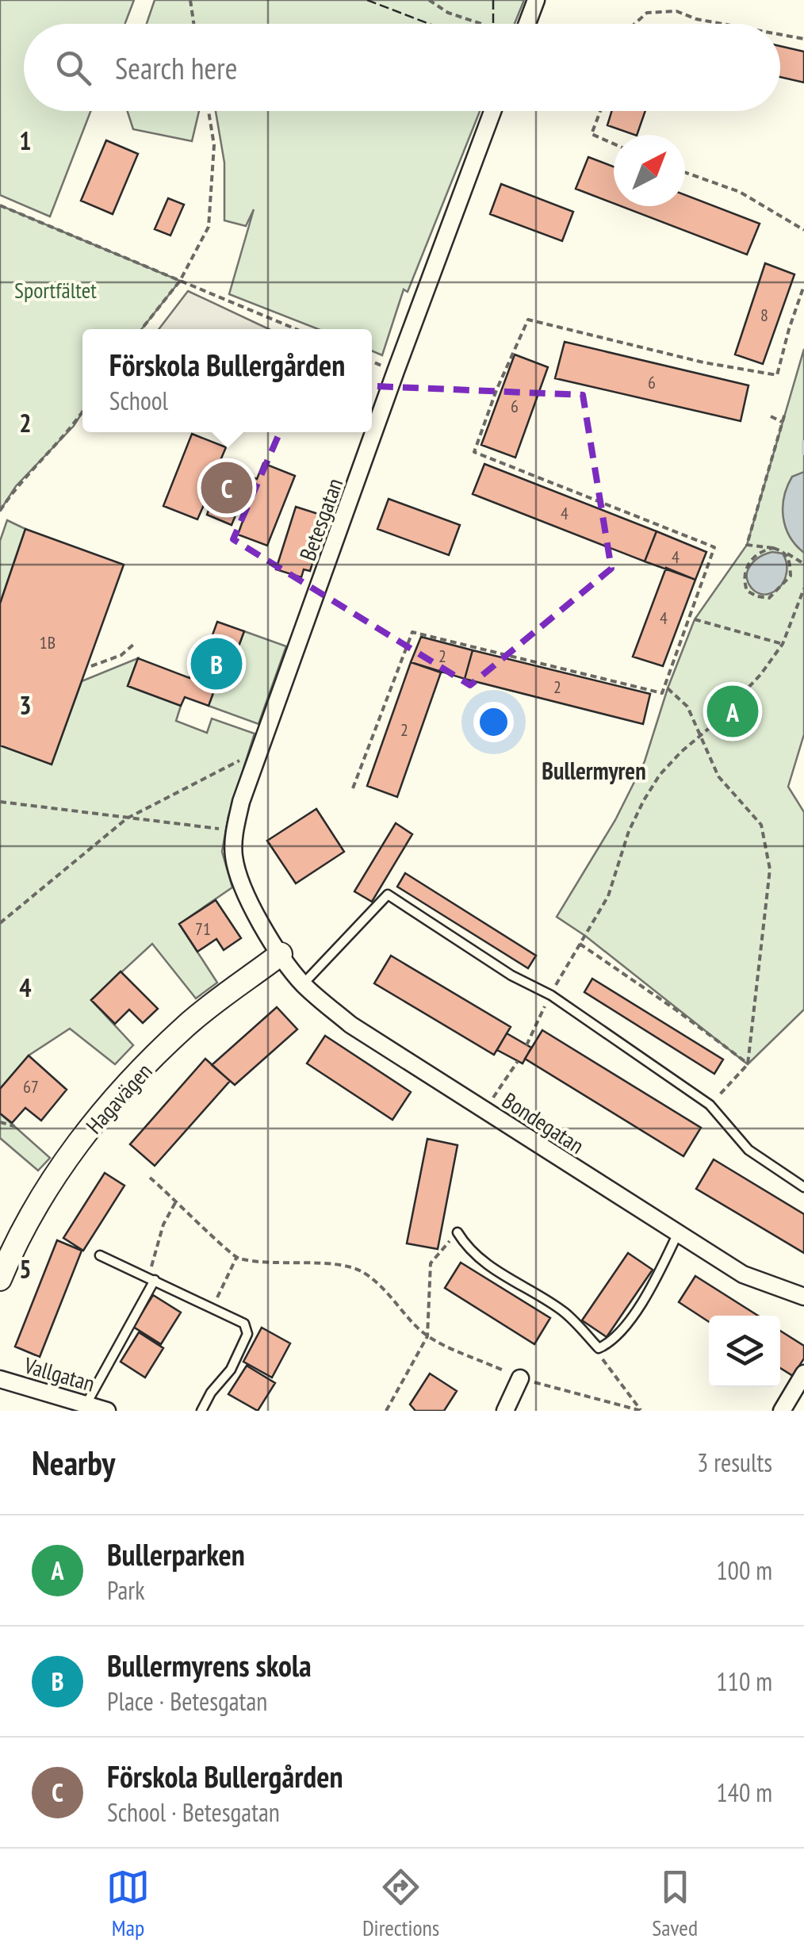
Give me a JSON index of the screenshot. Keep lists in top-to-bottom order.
{
  "streets": {
    "street": [
      "Betesgatan",
      "Hagavägen",
      "Bondegatan",
      "Vallgatan"
    ]
  },
  "crossings": [
    ["Betesgatan", "Hagavägen"],
    ["Betesgatan", "Bondegatan"],
    ["Hagavägen", "Bondegatan"]
  ],
  "districts": ["Bullermyren"],
  "parks": ["Sportfältet"],
  "house_numbers": [
    "8",
    "6",
    "6",
    "4",
    "4",
    "4",
    "1B",
    "2",
    "2",
    "2",
    "71",
    "67"
  ],
  "north": "top right",
  "page": {
    "search": "Search here",
    "popup": ["Förskola Bullergården", "School"],
    "pins": ["C", "B", "A"],
    "heading": ["Nearby", "3 results"],
    "list": [
      {
        "mark": "A",
        "name": "Bullerparken",
        "note": "Park",
        "value": "100 m"
      },
      {
        "mark": "B",
        "name": "Bullermyrens skola",
        "note": "Place · Betesgatan",
        "value": "110 m"
      },
      {
        "mark": "C",
        "name": "Förskola Bullergården",
        "note": "School · Betesgatan",
        "value": "140 m"
      }
    ],
    "nav": ["Map", "Directions", "Saved"]
  },
  "grid": {
    "rows": [
      "1",
      "2",
      "3",
      "4",
      "5"
    ]
  }
}
